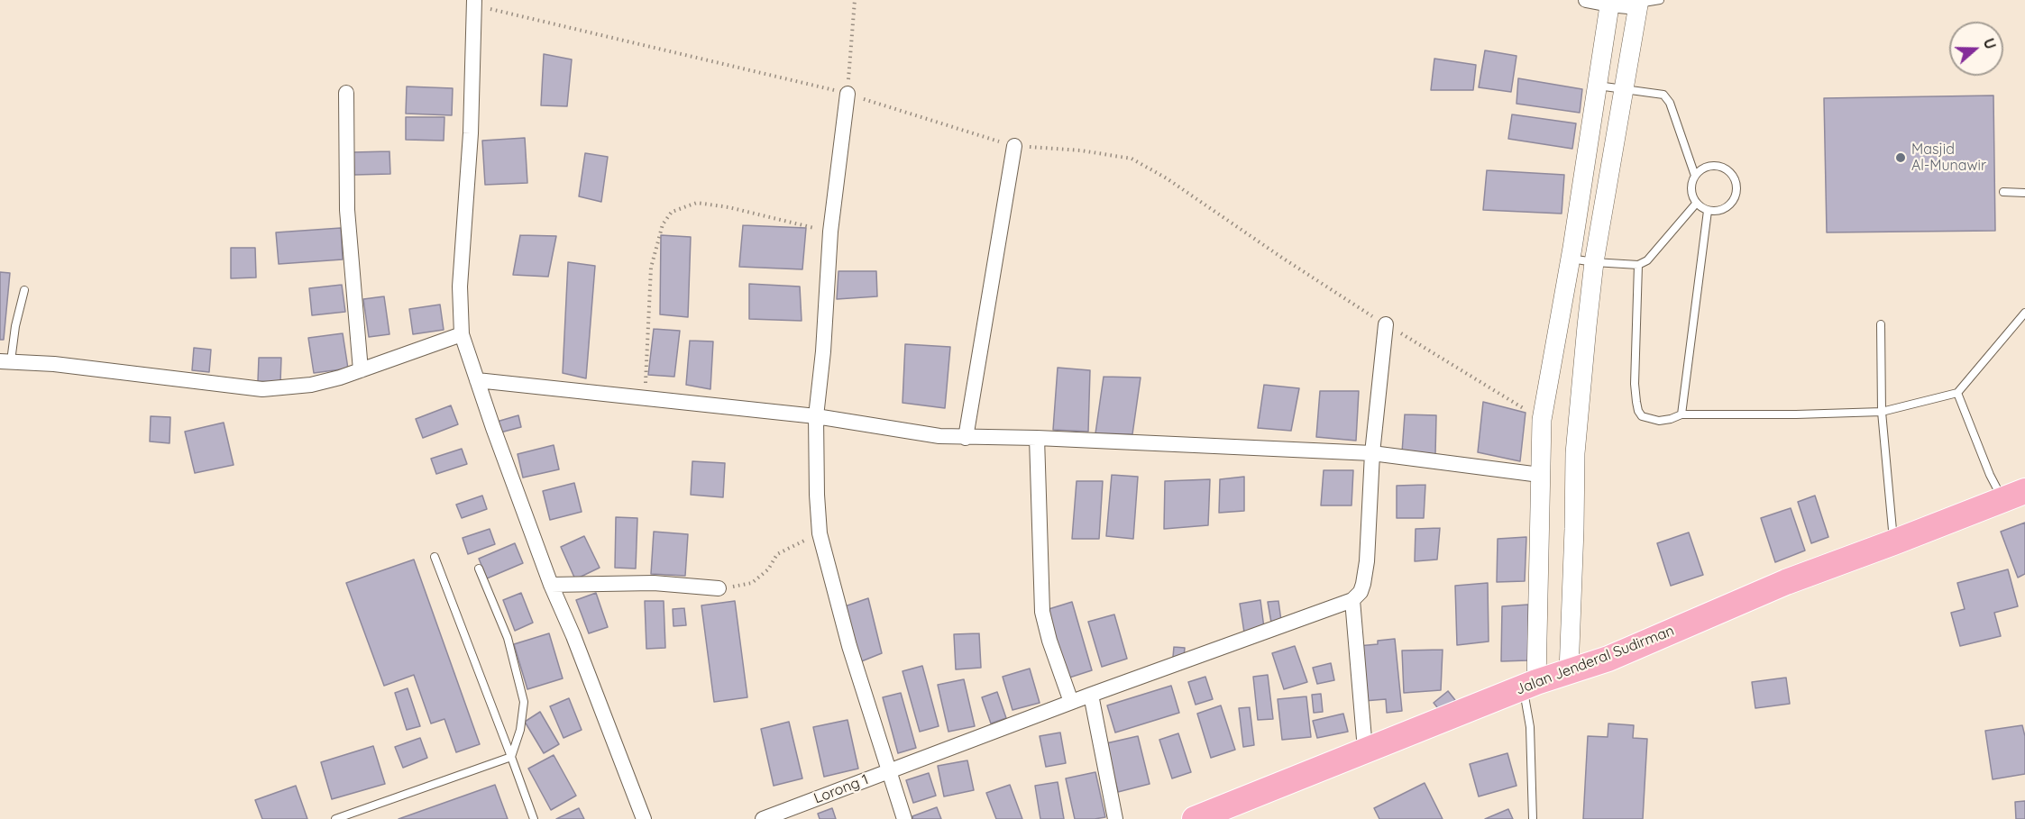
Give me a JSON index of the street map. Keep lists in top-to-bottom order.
{
  "streets": {
    "highway": ["Jalan Jenderal Sudirman"],
    "street": ["Lorong 1"]
  },
  "places": ["Masjid Al-Munawir"],
  "north": "right"
}
